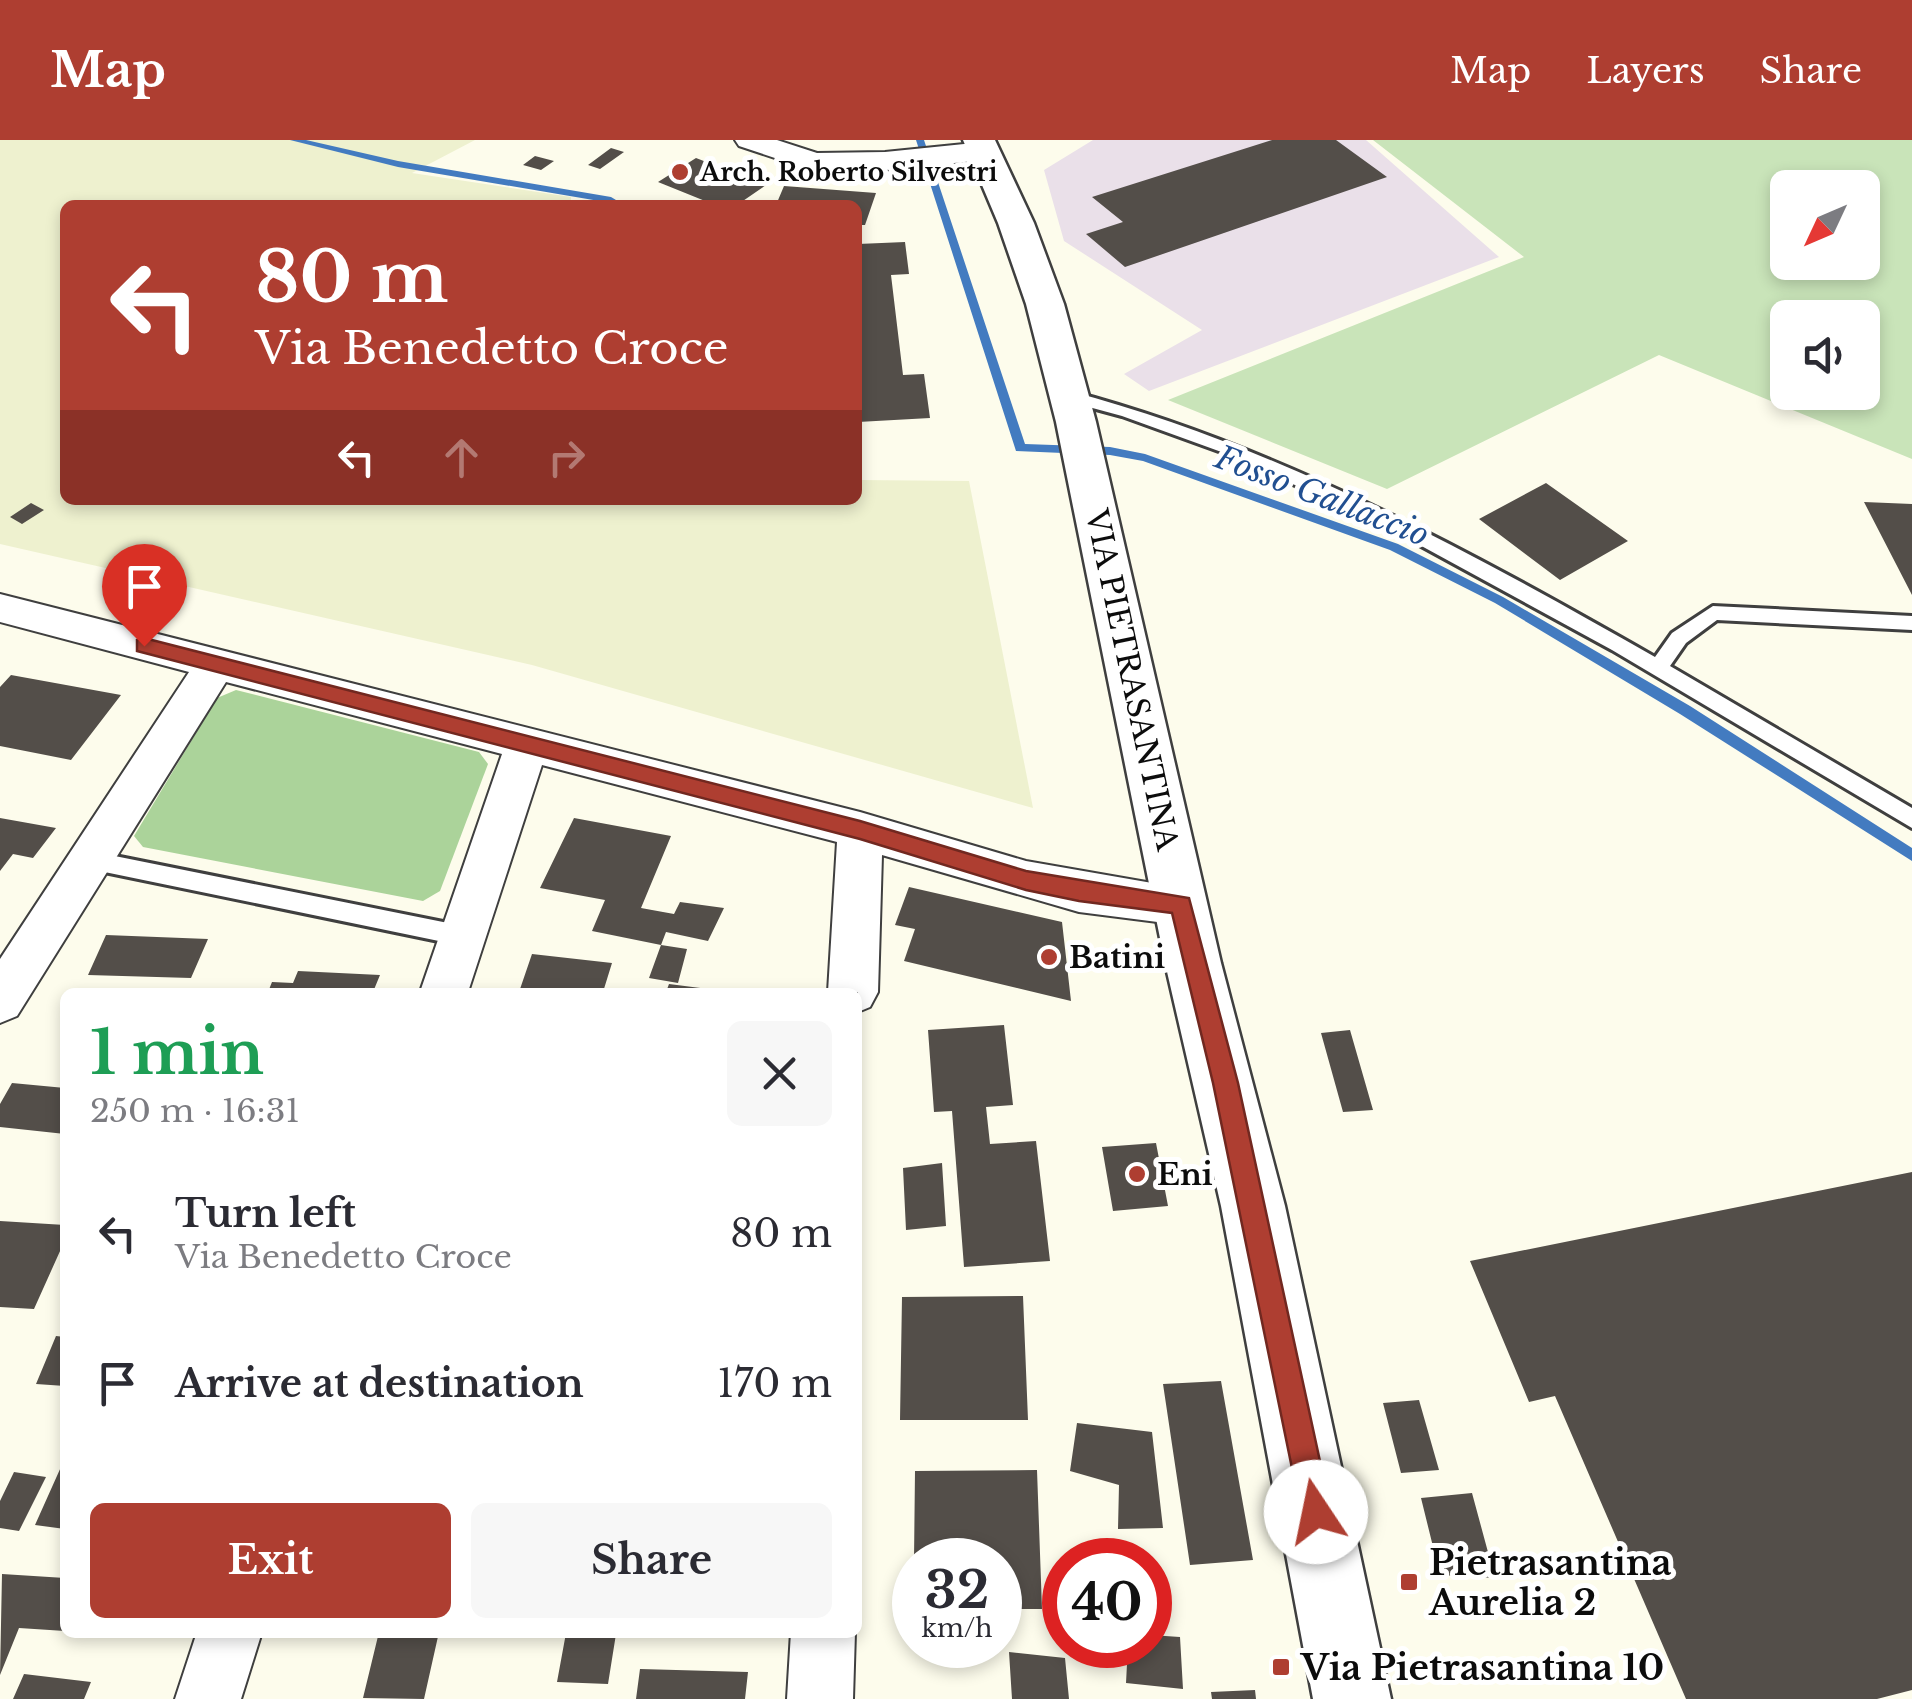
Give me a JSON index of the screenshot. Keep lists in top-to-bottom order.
{
  "streets": {
    "street": ["VIA PIETRASANTINA"]
  },
  "water": ["Fosso Gallaccio"],
  "places": {
    "other": ["Arch. Roberto Silvestri", "Batini", "Eni"],
    "transit": ["Pietrasantina Aurelia 2", "Via Pietrasantina 10"]
  },
  "north": "bottom left",
  "page": {
    "header": "Map",
    "nav": ["Map", "Layers", "Share"],
    "turn": ["80 m", "Via Benedetto Croce"],
    "heading": ["1 min", "250 m · 16:31"],
    "list": [
      {
        "name": "Turn left",
        "note": "Via Benedetto Croce",
        "value": "80 m"
      },
      {
        "name": "Arrive at destination",
        "value": "170 m"
      }
    ],
    "buttons": ["Exit", "Share"],
    "speed": "32 km/h",
    "limit": "40"
  }
}
